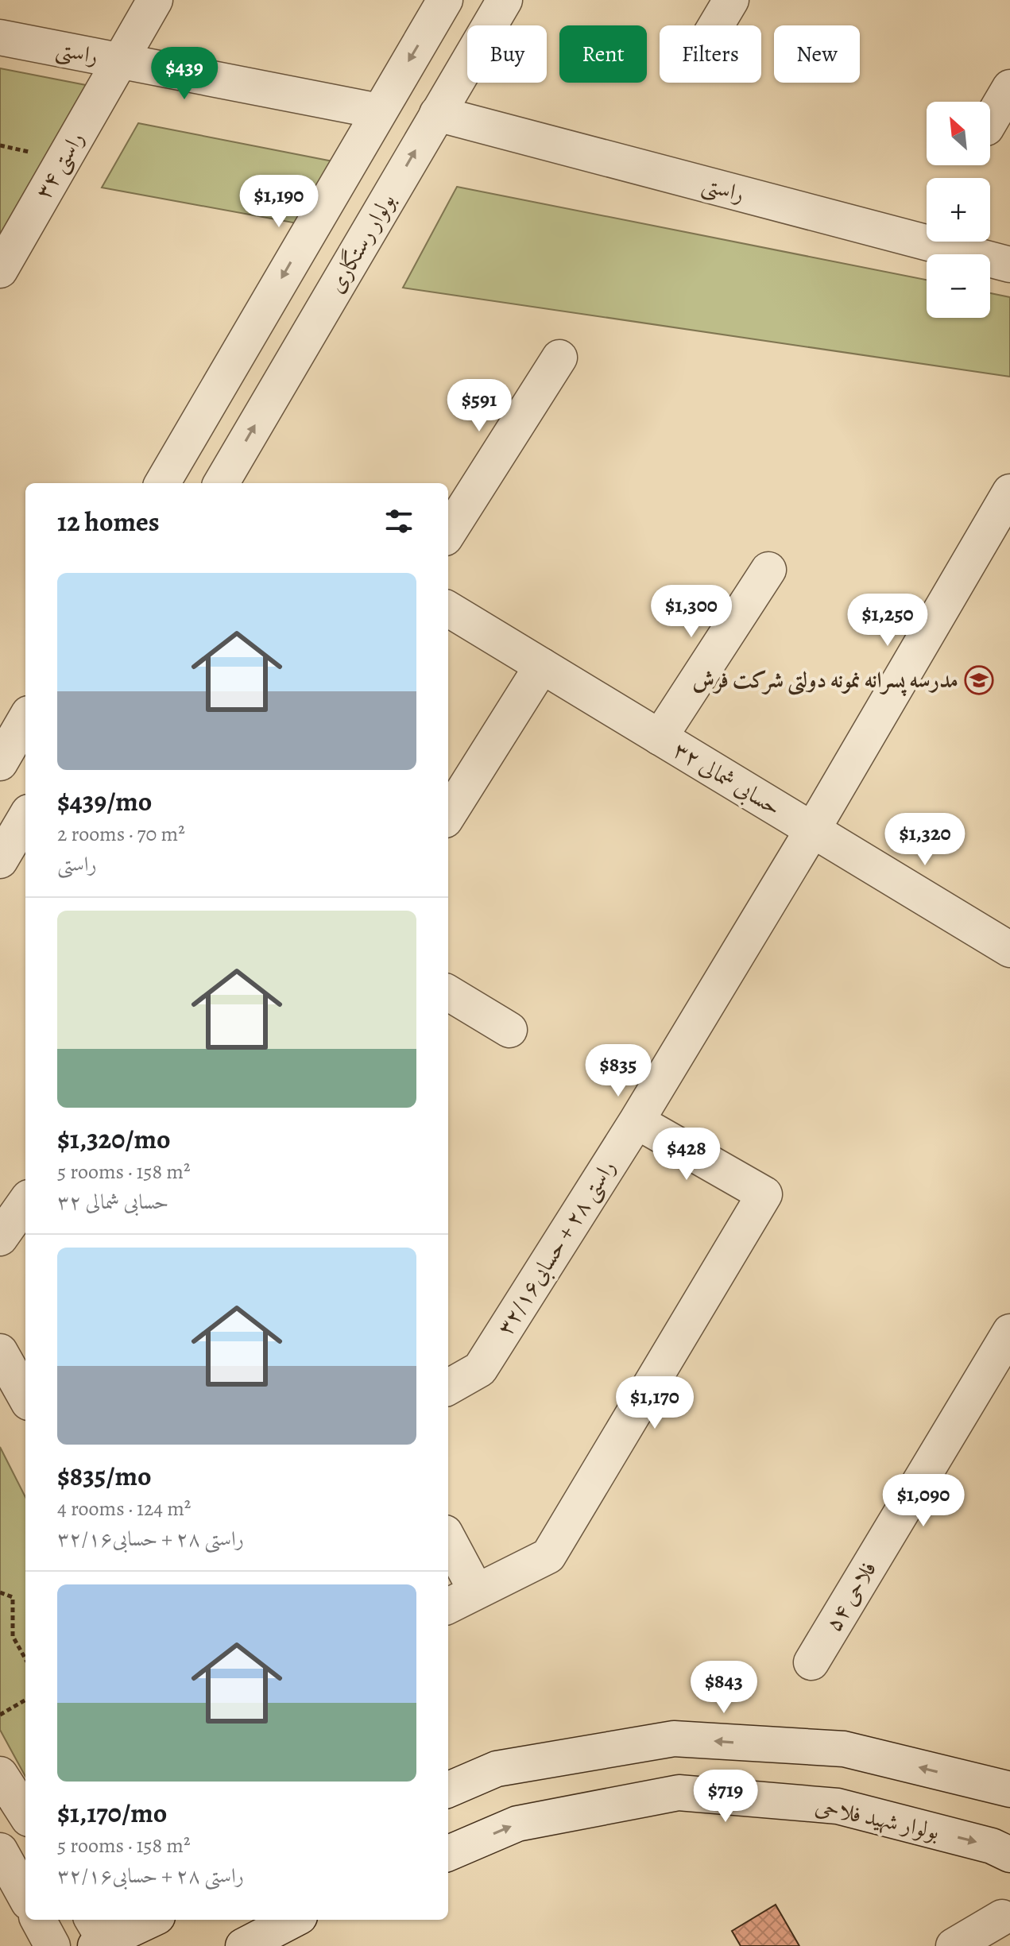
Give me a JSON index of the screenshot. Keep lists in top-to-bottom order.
{
  "streets": {
    "street": [
      "راستی",
      "راستی ۳۴",
      "بولوار رستگاری",
      "حسابی شمالی ۳۲",
      "راستی ۲۸ + حسابی۳۲/۱۶",
      "فلاحی ۵۴",
      "بولوار شهید فلاحی"
    ]
  },
  "crossings": [
    ["راستی", "راستی ۳۴"],
    ["راستی", "بولوار رستگاری"],
    ["حسابی شمالی ۳۲", "راستی ۲۸ + حسابی۳۲/۱۶"]
  ],
  "places": {
    "school or university": ["مدرسه پسرانه نمونه دولتی شرکت فرش"]
  },
  "north": "top left",
  "page": {
    "chip": [
      "Buy",
      "Rent",
      "Filters",
      "New"
    ],
    "price": [
      "$439",
      "$1,190",
      "$591",
      "$1,300",
      "$1,250",
      "$1,320",
      "$835",
      "$428",
      "$1,170",
      "$1,090",
      "$843",
      "$719"
    ],
    "map_buttons": ["+", "−"],
    "heading": "12 homes",
    "list": [
      {
        "name": "$439/mo",
        "note": "2 rooms · 70 m² · راستی"
      },
      {
        "name": "$1,320/mo",
        "note": "5 rooms · 158 m² · حسابی شمالی ۳۲"
      },
      {
        "name": "$835/mo",
        "note": "4 rooms · 124 m² · راستی ۲۸ + حسابی۳۲/۱۶"
      },
      {
        "name": "$1,170/mo",
        "note": "5 rooms · 158 m² · راستی ۲۸ + حسابی۳۲/۱۶"
      }
    ]
  }
}
